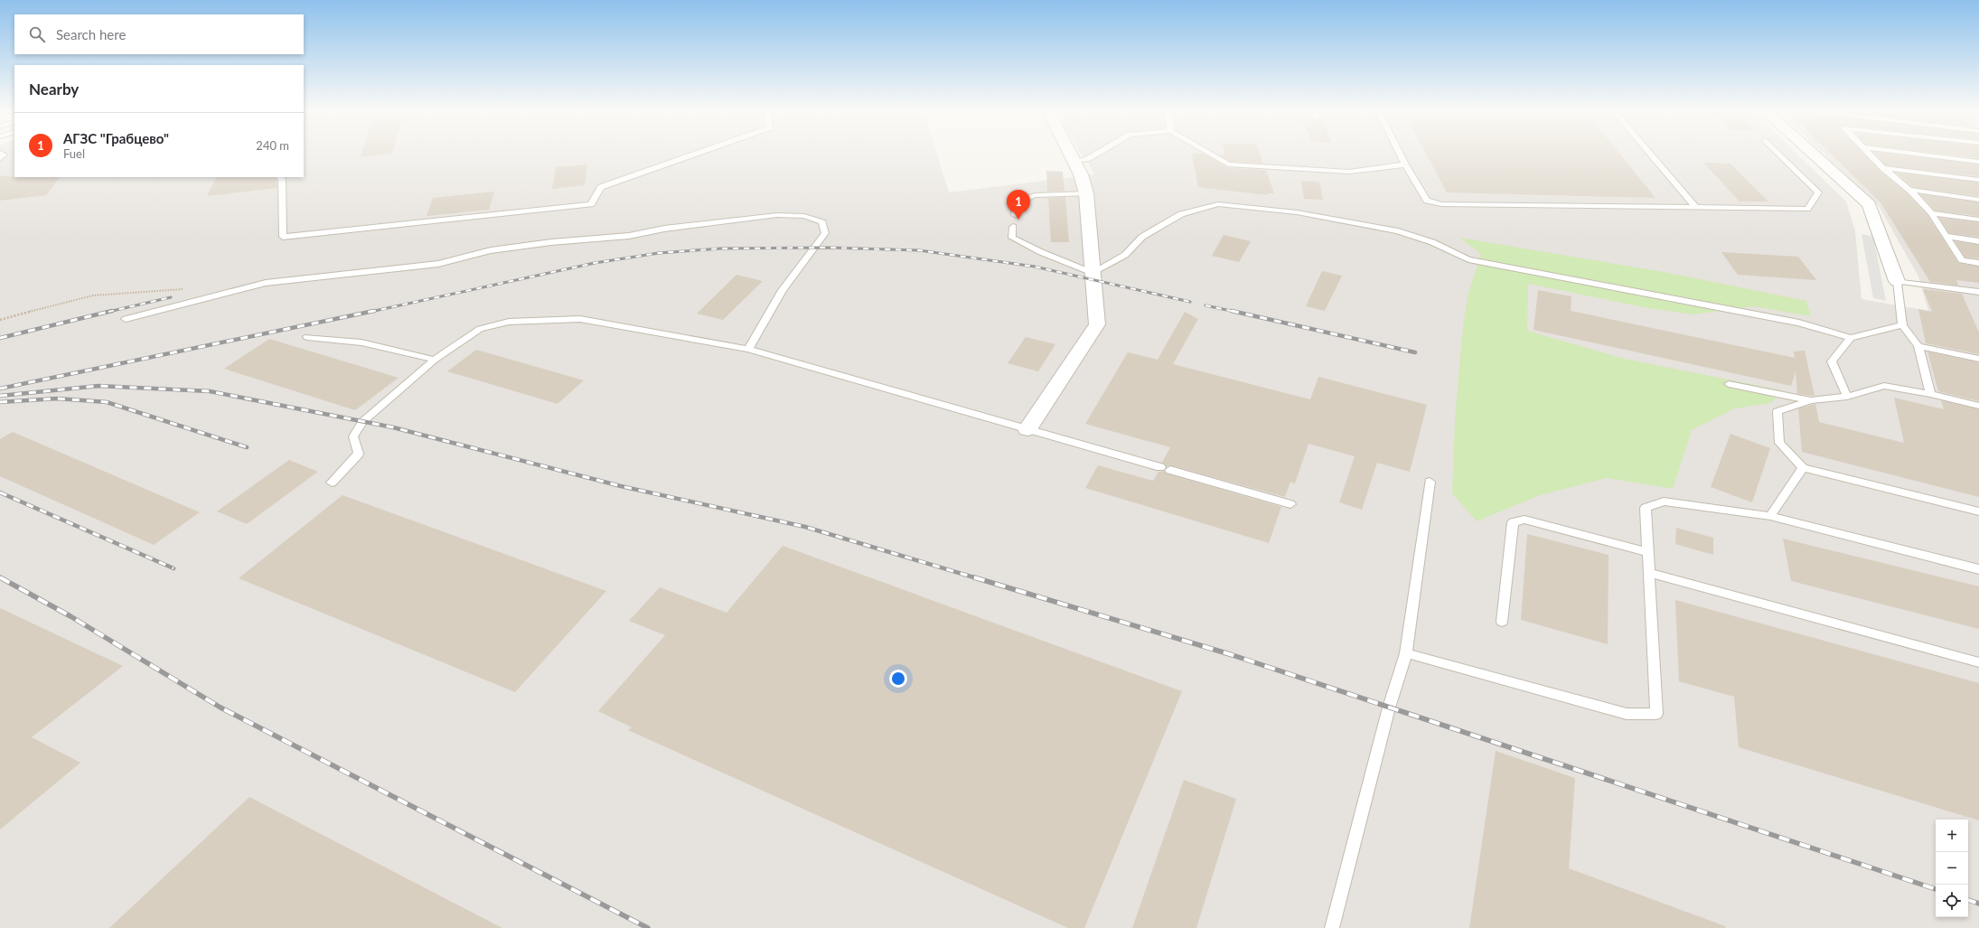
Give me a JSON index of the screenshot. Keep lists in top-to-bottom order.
{
  "page": {
    "search": "Search here",
    "heading": "Nearby",
    "list": [
      {
        "mark": "1",
        "name": "АГЗС \"Грабцево\"",
        "note": "Fuel",
        "value": "240 m"
      }
    ],
    "pins": "1",
    "map_buttons": ["+", "−"]
  }
}
